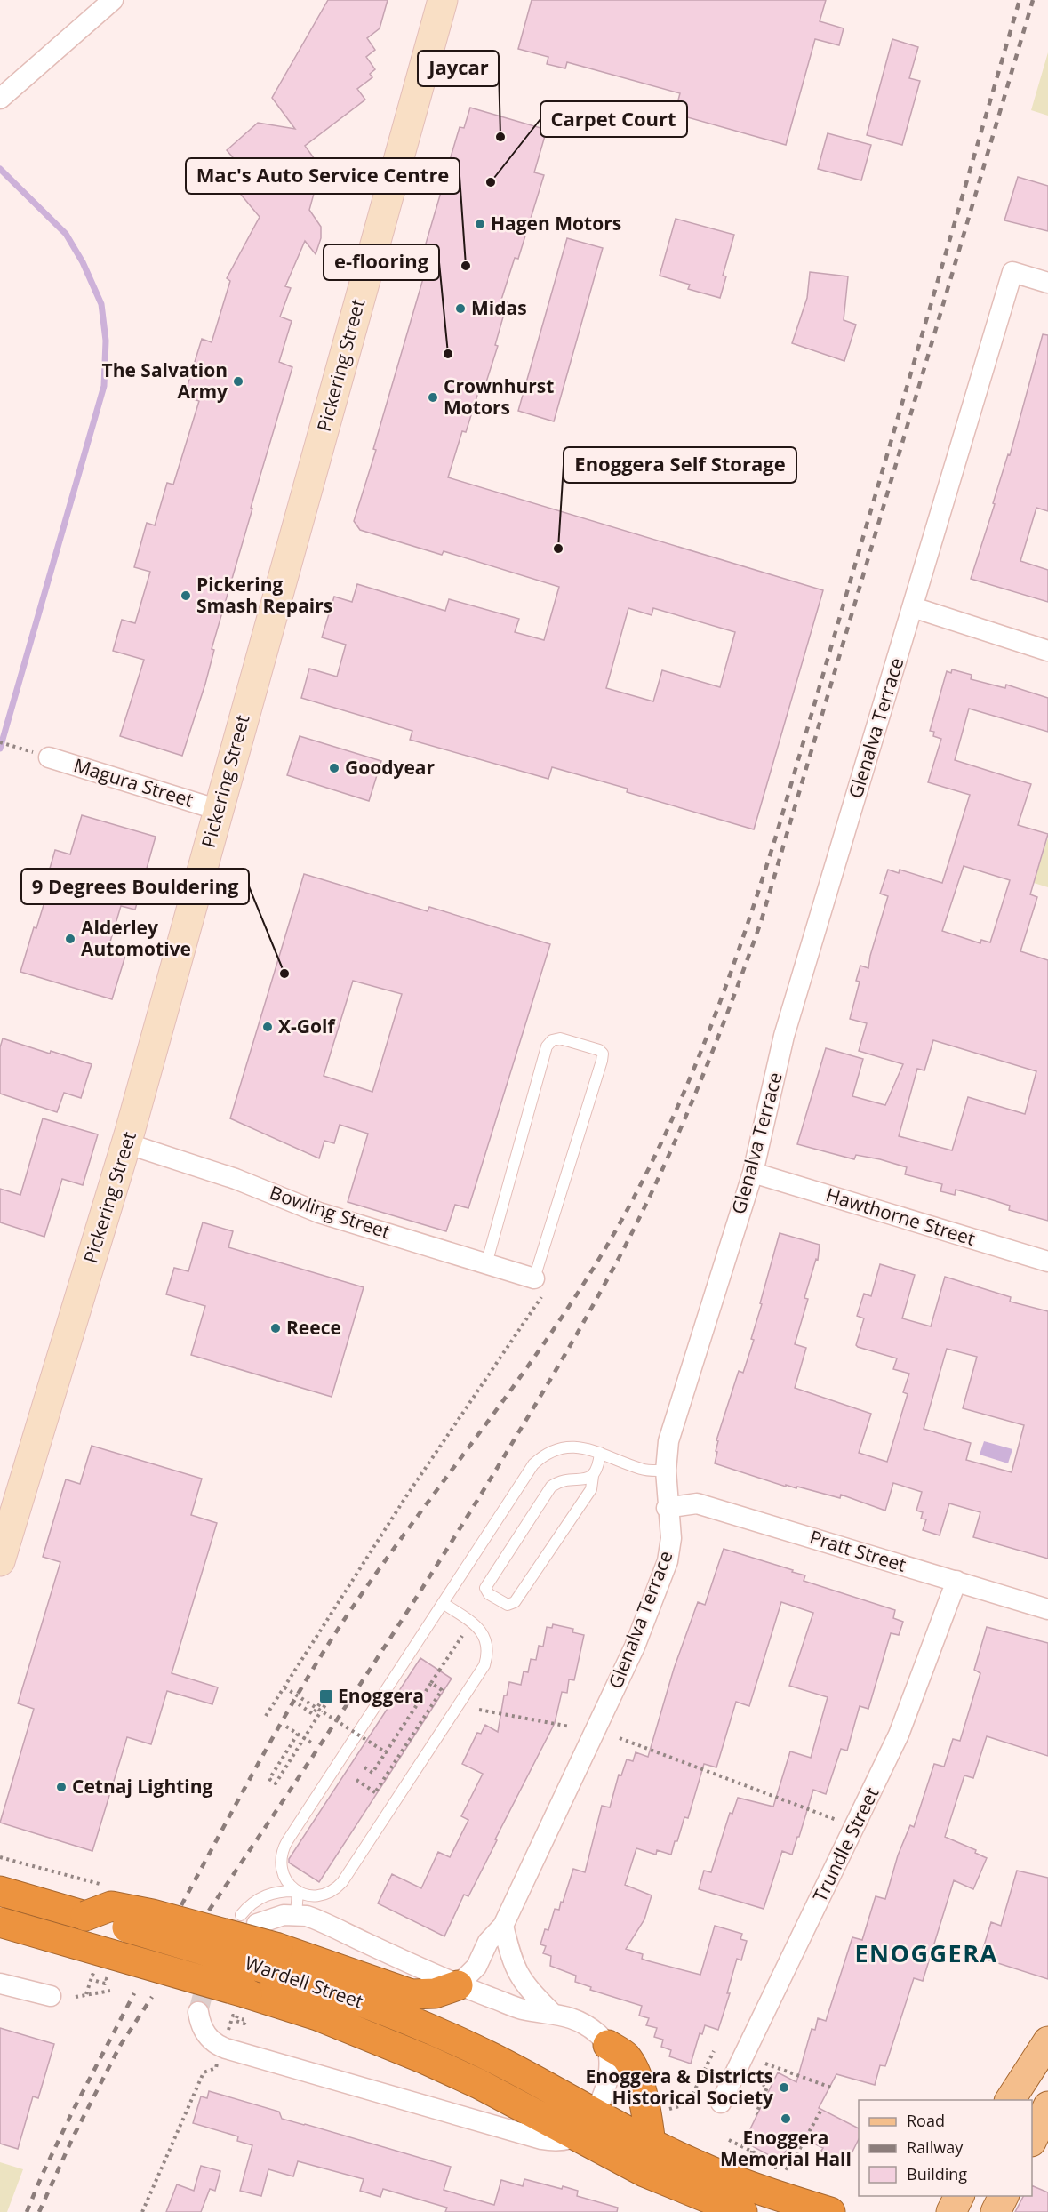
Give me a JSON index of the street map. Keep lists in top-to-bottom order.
{
  "streets": {
    "highway": ["Wardell Street"],
    "main road": ["Pickering Street"],
    "street": [
      "Glenalva Terrace",
      "Magura Street",
      "Bowling Street",
      "Hawthorne Street",
      "Pratt Street",
      "Trundle Street"
    ]
  },
  "crossings": [
    ["Pickering Street", "Magura Street"],
    ["Pickering Street", "Bowling Street"],
    ["Glenalva Terrace", "Hawthorne Street"],
    ["Glenalva Terrace", "Pratt Street"],
    ["Pratt Street", "Trundle Street"]
  ],
  "districts": ["ENOGGERA"],
  "places": {
    "other": [
      "Jaycar",
      "Carpet Court",
      "Hagen Motors",
      "Mac's Auto Service Centre",
      "Midas",
      "e-flooring",
      "The Salvation Army",
      "Crownhurst Motors",
      "Enoggera Self Storage",
      "Pickering Smash Repairs",
      "Goodyear",
      "Alderley Automotive",
      "9 Degrees Bouldering",
      "X-Golf",
      "Reece",
      "Cetnaj Lighting",
      "Enoggera & Districts Historical Society",
      "Enoggera Memorial Hall"
    ],
    "transit": ["Enoggera"]
  },
  "legend": ["Road", "Railway", "Building"]
}
